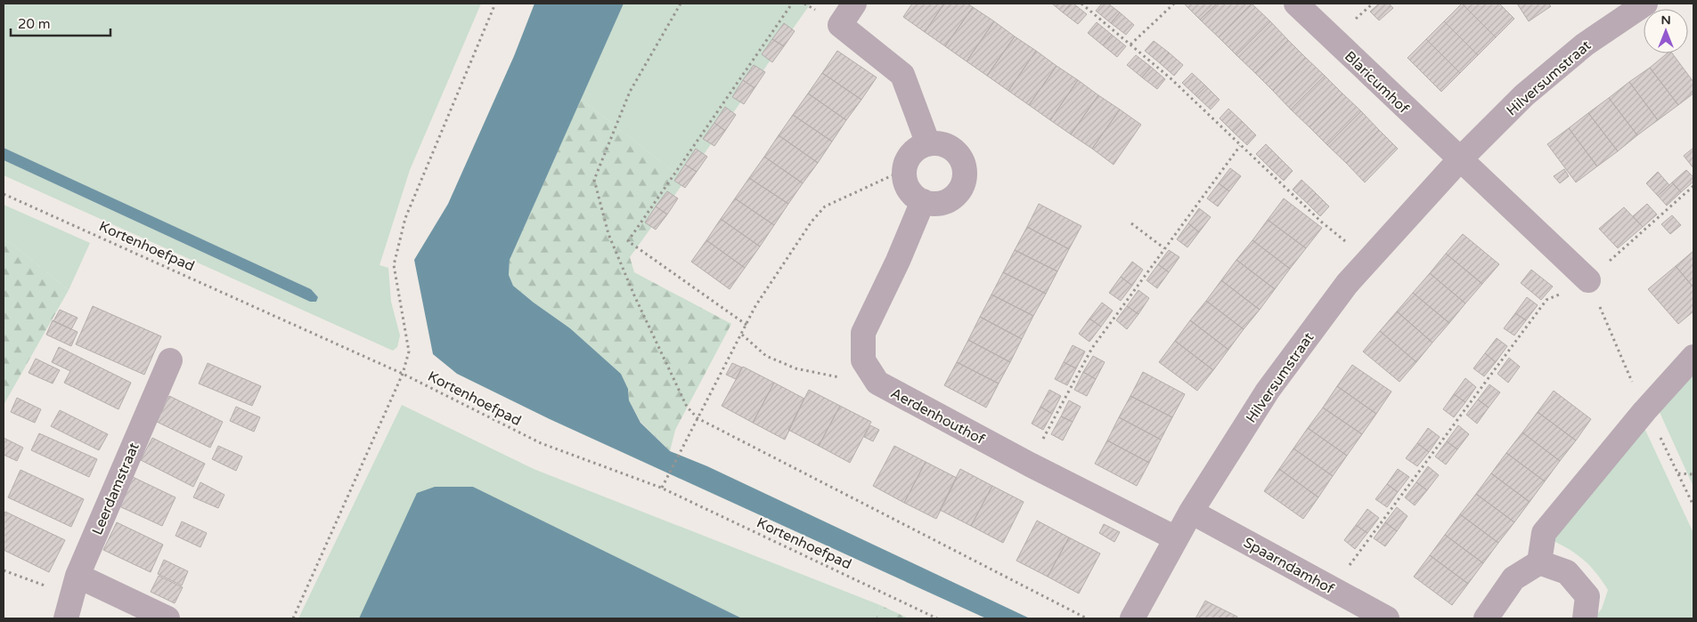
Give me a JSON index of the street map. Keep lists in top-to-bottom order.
{
  "streets": {
    "street": [
      "Hilversumstraat",
      "Blaricumhof",
      "Aerdenhouthof",
      "Leerdamstraat",
      "Spaarndamhof"
    ],
    "path": ["Kortenhoefpad"]
  },
  "crossings": [
    ["Hilversumstraat", "Blaricumhof"],
    ["Hilversumstraat", "Aerdenhouthof"],
    ["Hilversumstraat", "Spaarndamhof"]
  ],
  "scale_bar": "20 m",
  "north": "top"
}
